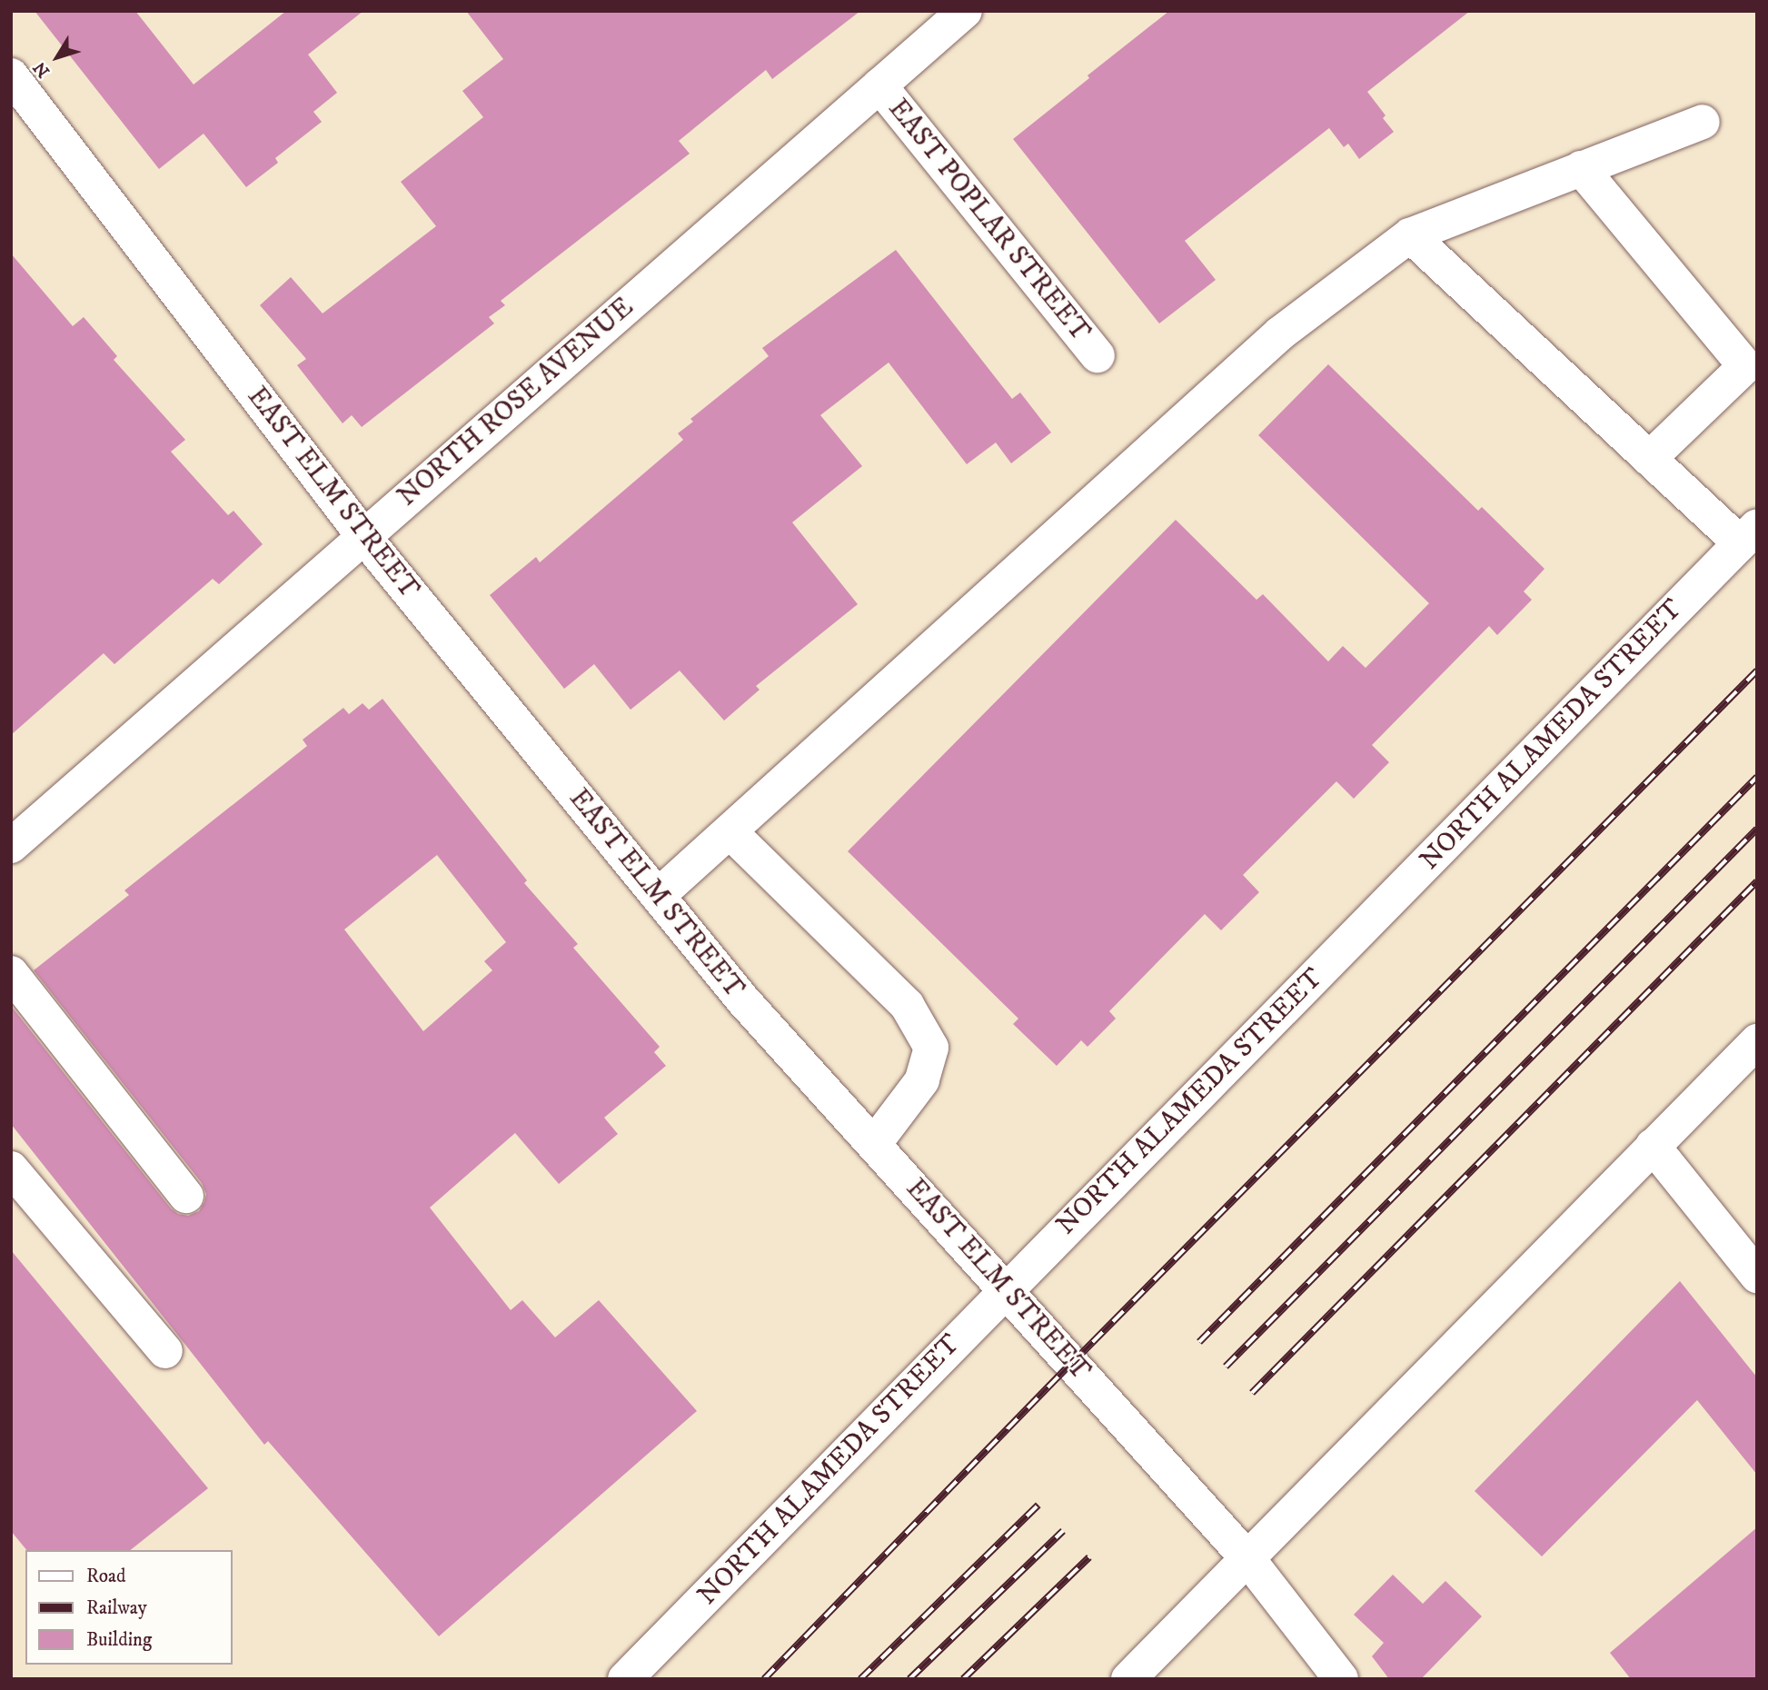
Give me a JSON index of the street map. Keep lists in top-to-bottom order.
{
  "streets": {
    "street": [
      "EAST POPLAR STREET",
      "NORTH ROSE AVENUE",
      "EAST ELM STREET",
      "NORTH ALAMEDA STREET"
    ]
  },
  "crossings": [
    ["EAST POPLAR STREET", "NORTH ROSE AVENUE"],
    ["NORTH ROSE AVENUE", "EAST ELM STREET"],
    ["EAST ELM STREET", "NORTH ALAMEDA STREET"]
  ],
  "legend": ["Road", "Railway", "Building"],
  "north": "bottom left"
}
